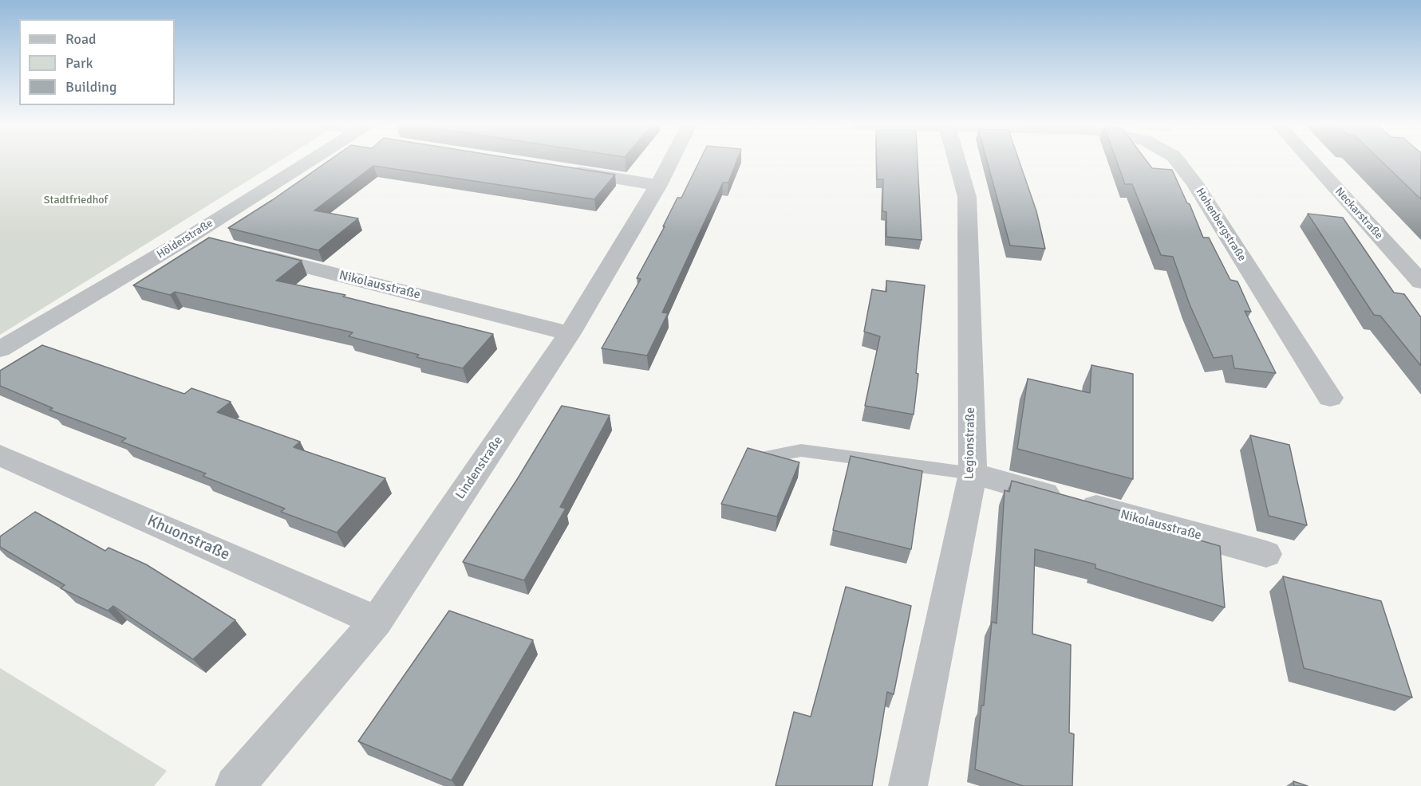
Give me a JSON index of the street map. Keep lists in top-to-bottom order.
{
  "streets": {
    "street": [
      "Neckarstraße",
      "Hohenbergstraße",
      "Hölderstraße",
      "Nikolausstraße",
      "Legionstraße",
      "Lindenstraße",
      "Khuonstraße"
    ]
  },
  "crossings": [
    ["Nikolausstraße", "Legionstraße"],
    ["Nikolausstraße", "Lindenstraße"],
    ["Lindenstraße", "Khuonstraße"]
  ],
  "parks": ["Stadtfriedhof"],
  "legend": ["Road", "Park", "Building"]
}
